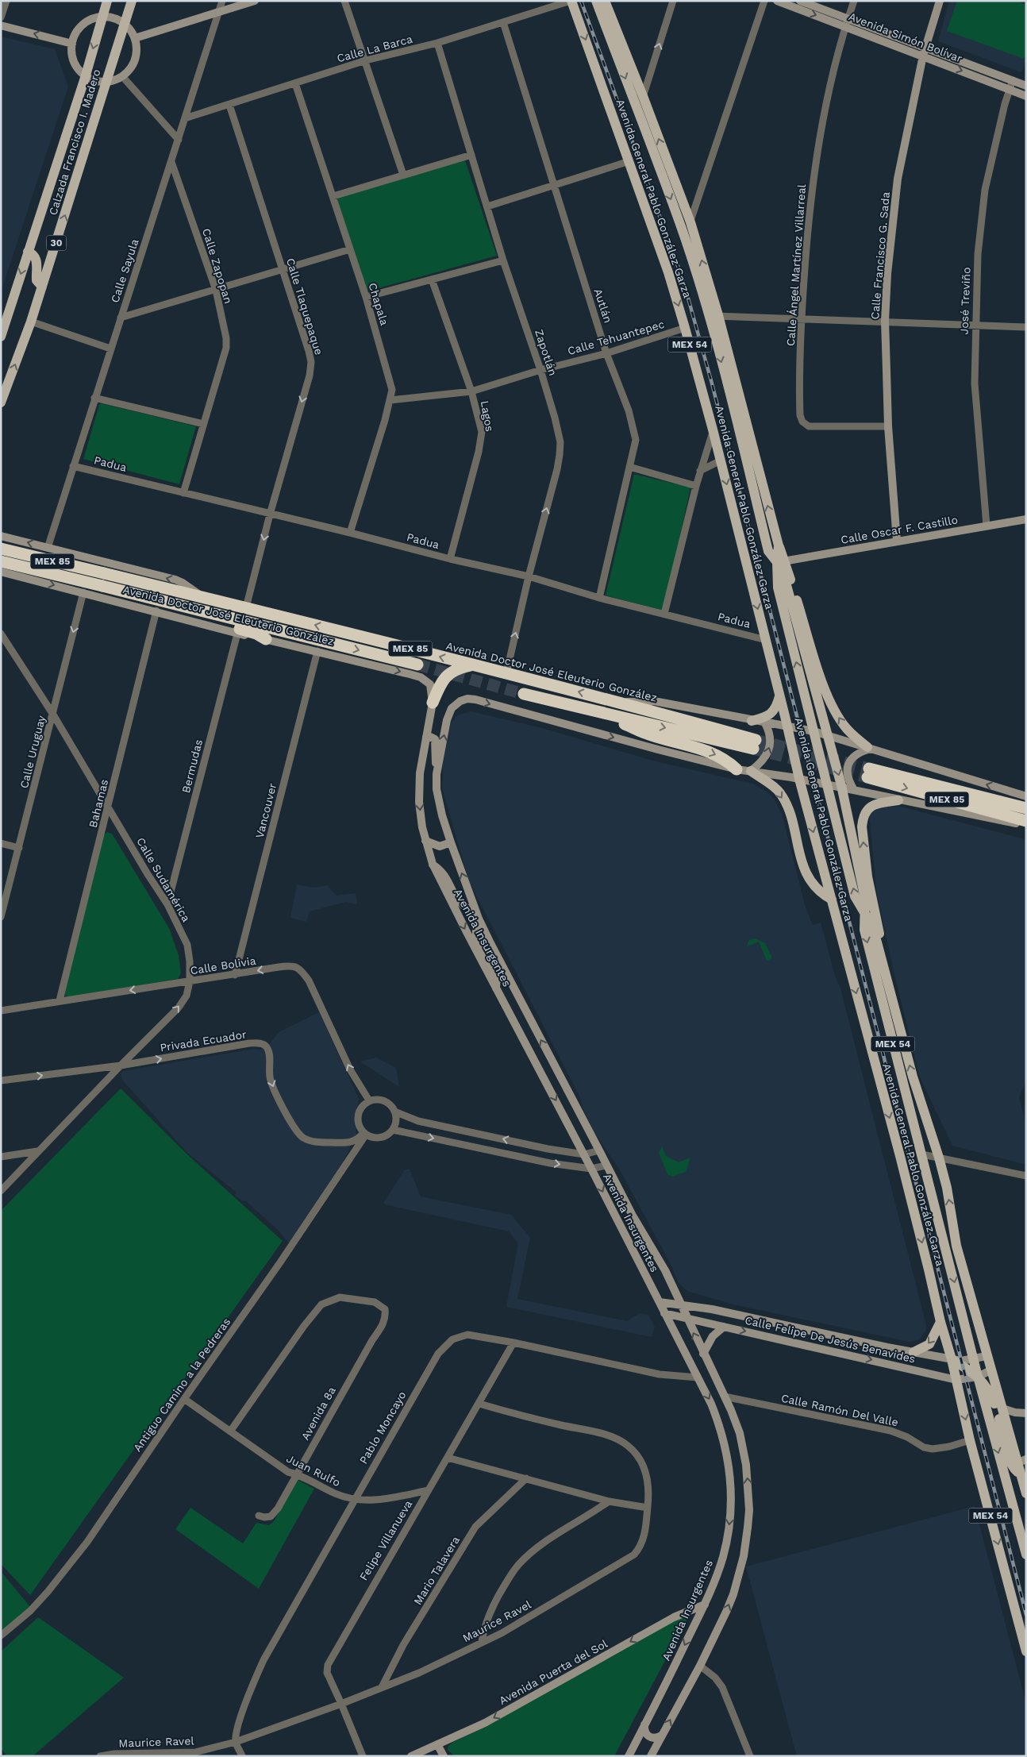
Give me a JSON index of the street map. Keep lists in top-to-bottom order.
{
  "streets": {
    "highway": ["MEX 85", "Avenida Doctor José Eleuterio González"],
    "main road": [
      "Avenida Simón Bolívar",
      "Calzada Francisco I. Madero",
      "Avenida General Pablo González Garza",
      "30",
      "Calle Francisco G. Sada",
      "MEX 54",
      "Calle Oscar F. Castillo",
      "Avenida Insurgentes",
      "Calle Felipe De Jesús Benavides",
      "Avenida Puerta del Sol"
    ],
    "street": [
      "Calle La Barca",
      "Calle Ángel Martínez Villarreal",
      "Calle Zapopan",
      "Calle Sayula",
      "José Treviño",
      "Chapala",
      "Autlán",
      "Calle Tlaquepaque",
      "Calle Tehuantepec",
      "Zapotlán",
      "Lagos",
      "Padua",
      "Calle Uruguay",
      "Bermudas",
      "Bahamas",
      "Vancouver",
      "Calle Sudamérica",
      "Calle Bolivia",
      "Privada Ecuador",
      "Antiguo Camino a la Pedreras",
      "Calle Ramón Del Valle",
      "Avenida 8a",
      "Pablo Moncayo",
      "Juan Rulfo",
      "Felipe Villanueva",
      "Mario Talavera",
      "Maurice Ravel"
    ]
  },
  "crossings": [
    ["Avenida Simón Bolívar", "Calle Francisco G. Sada"],
    ["Avenida Simón Bolívar", "Calle Ángel Martínez Villarreal"],
    ["Avenida Simón Bolívar", "José Treviño"],
    ["Calle La Barca", "Avenida General Pablo González Garza"],
    ["Calle La Barca", "Calle Sayula"],
    ["Calle La Barca", "Chapala"],
    ["Calle La Barca", "Autlán"],
    ["Calle La Barca", "Calle Tlaquepaque"],
    ["Calle La Barca", "Zapotlán"],
    ["Avenida General Pablo González Garza", "Calle Tehuantepec"],
    ["Avenida General Pablo González Garza", "Padua"],
    ["Avenida General Pablo González Garza", "Calle Oscar F. Castillo"],
    ["Avenida General Pablo González Garza", "MEX 85"],
    ["Avenida General Pablo González Garza", "Calle Felipe De Jesús Benavides"],
    ["Avenida General Pablo González Garza", "Calle Ramón Del Valle"],
    ["Calle Francisco G. Sada", "Calle Ángel Martínez Villarreal"],
    ["Calle Francisco G. Sada", "Calle Oscar F. Castillo"],
    ["Calle Zapopan", "Calle Sayula"],
    ["Calle Zapopan", "Padua"],
    ["Calle Sayula", "Padua"],
    ["Calle Sayula", "Avenida Doctor José Eleuterio González"],
    ["José Treviño", "Calle Oscar F. Castillo"],
    ["Chapala", "Calle Tehuantepec"],
    ["Chapala", "Padua"],
    ["Autlán", "Calle Tehuantepec"],
    ["Autlán", "Padua"],
    ["Calle Tlaquepaque", "Padua"],
    ["Calle Tlaquepaque", "Avenida Doctor José Eleuterio González"],
    ["Calle Tehuantepec", "Zapotlán"],
    ["Calle Tehuantepec", "Lagos"],
    ["Zapotlán", "Padua"],
    ["Zapotlán", "Avenida Doctor José Eleuterio González"],
    ["Lagos", "Padua"],
    ["MEX 85", "Avenida Doctor José Eleuterio González"],
    ["Avenida Doctor José Eleuterio González", "Calle Uruguay"],
    ["Avenida Doctor José Eleuterio González", "Bermudas"],
    ["Avenida Doctor José Eleuterio González", "Bahamas"],
    ["Avenida Doctor José Eleuterio González", "Vancouver"],
    ["Avenida Doctor José Eleuterio González", "Avenida Insurgentes"],
    ["Calle Uruguay", "Calle Sudamérica"],
    ["Bermudas", "Calle Sudamérica"],
    ["Bahamas", "Calle Sudamérica"],
    ["Bahamas", "Calle Bolivia"],
    ["Vancouver", "Calle Bolivia"],
    ["Calle Sudamérica", "Calle Bolivia"],
    ["Calle Sudamérica", "Privada Ecuador"],
    ["Avenida Insurgentes", "Calle Felipe De Jesús Benavides"],
    ["Avenida Insurgentes", "Calle Ramón Del Valle"],
    ["Avenida Insurgentes", "Pablo Moncayo"],
    ["Avenida Insurgentes", "Avenida Puerta del Sol"],
    ["Calle Bolivia", "Privada Ecuador"],
    ["Calle Bolivia", "Antiguo Camino a la Pedreras"],
    ["Privada Ecuador", "Antiguo Camino a la Pedreras"],
    ["Antiguo Camino a la Pedreras", "Juan Rulfo"],
    ["Avenida 8a", "Juan Rulfo"],
    ["Pablo Moncayo", "Juan Rulfo"],
    ["Pablo Moncayo", "Felipe Villanueva"],
    ["Pablo Moncayo", "Maurice Ravel"],
    ["Juan Rulfo", "Felipe Villanueva"],
    ["Felipe Villanueva", "Maurice Ravel"],
    ["Mario Talavera", "Maurice Ravel"]
  ],
  "one_way": [
    "Calle Tlaquepaque",
    "Zapotlán",
    "Calle Uruguay",
    "Calle Bolivia",
    "Privada Ecuador",
    "Avenida Puerta del Sol"
  ]
}
